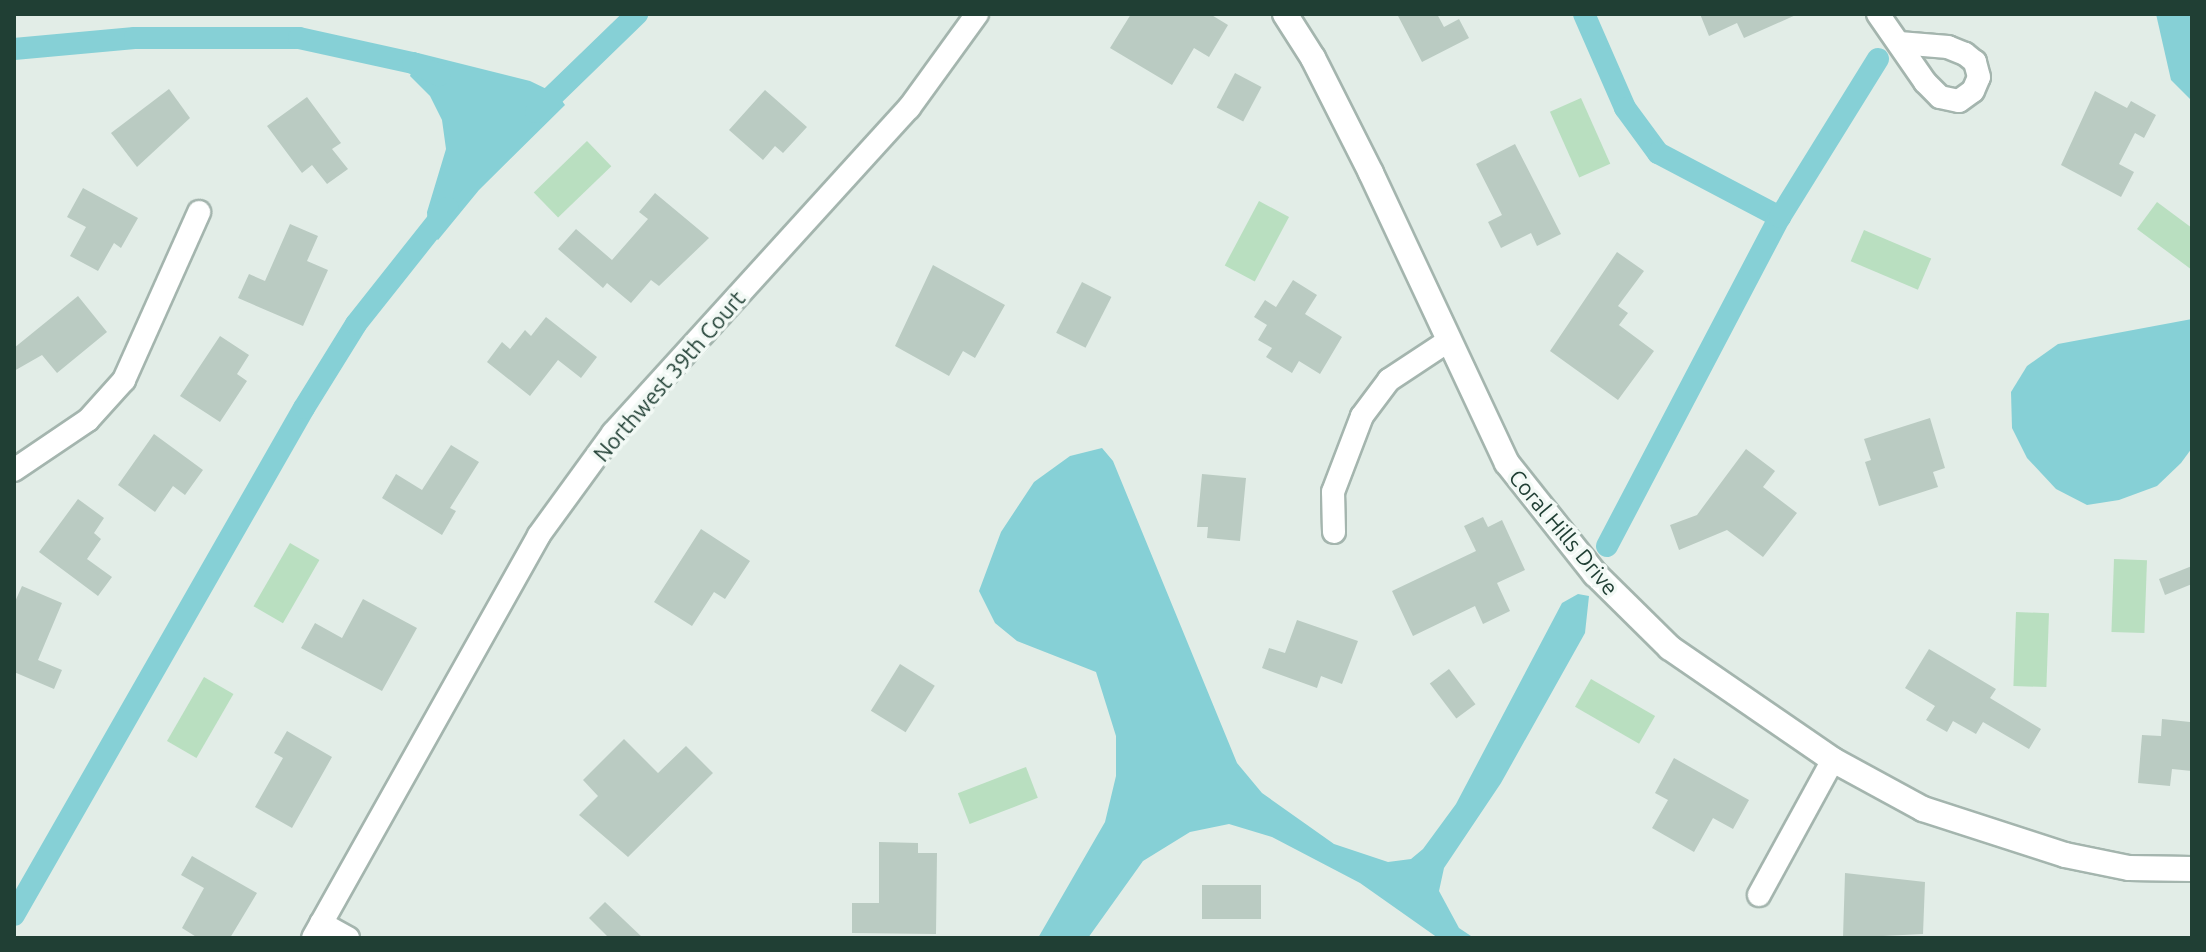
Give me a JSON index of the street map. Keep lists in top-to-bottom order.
{
  "streets": {
    "street": ["Northwest 39th Court", "Coral Hills Drive"]
  }
}
